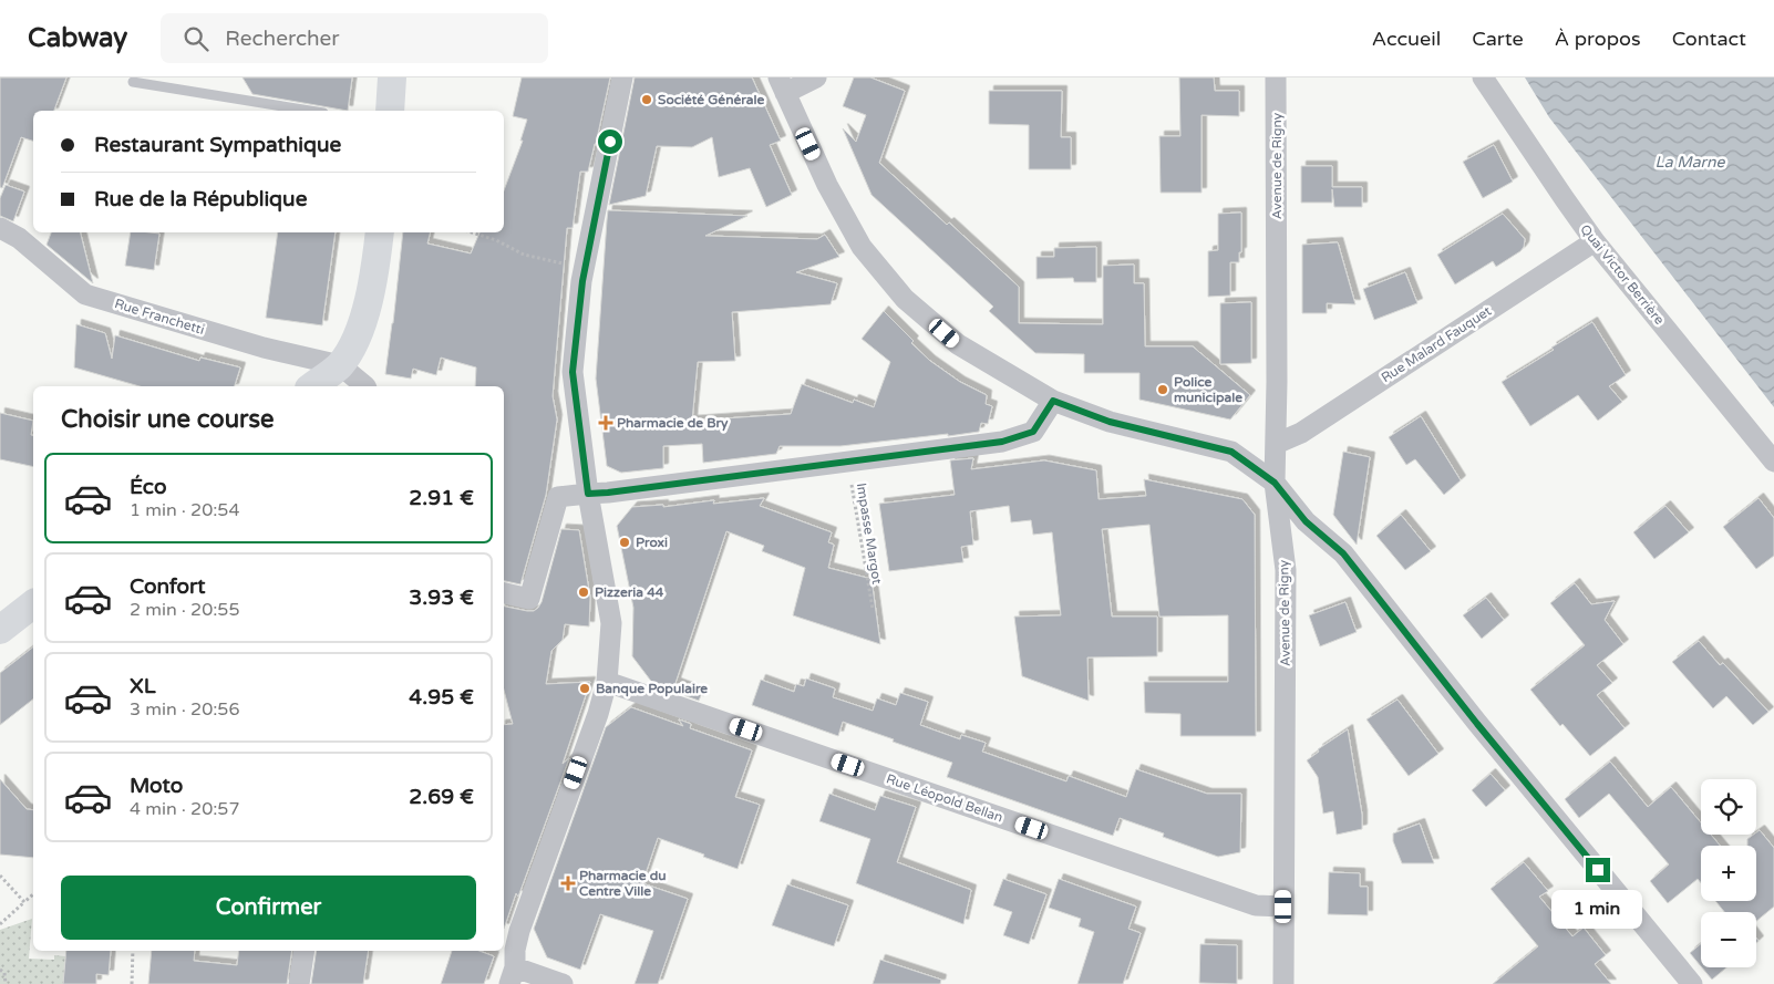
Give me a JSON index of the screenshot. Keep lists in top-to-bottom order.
{
  "streets": {
    "street": [
      "Avenue de Rigny",
      "Quai Victor Berrière",
      "Rue Franchetti",
      "Rue Malard Fauquet",
      "Rue Léopold Bellan"
    ],
    "path": ["Impasse Margot"]
  },
  "crossings": [
    ["Avenue de Rigny", "Rue Malard Fauquet"],
    ["Avenue de Rigny", "Rue Léopold Bellan"],
    ["Quai Victor Berrière", "Rue Malard Fauquet"]
  ],
  "water": ["La Marne"],
  "places": {
    "other": [
      "Société Générale",
      "Police municipale",
      "Proxi",
      "Pizzeria 44",
      "Banque Populaire"
    ],
    "health": ["Pharmacie de Bry", "Pharmacie du Centre Ville"]
  },
  "page": {
    "header": "Cabway",
    "search": "Rechercher",
    "nav": [
      "Accueil",
      "Carte",
      "À propos",
      "Contact"
    ],
    "banner": ["Restaurant Sympathique", "Rue de la République"],
    "heading": "Choisir une course",
    "list": [
      {
        "name": "Éco",
        "note": "1 min · 20:54",
        "value": "2.91 €"
      },
      {
        "name": "Confort",
        "note": "2 min · 20:55",
        "value": "3.93 €"
      },
      {
        "name": "XL",
        "note": "3 min · 20:56",
        "value": "4.95 €"
      },
      {
        "name": "Moto",
        "note": "4 min · 20:57",
        "value": "2.69 €"
      }
    ],
    "map_buttons": ["+", "−"],
    "buttons": "Confirmer",
    "bubble": "1 min"
  }
}
